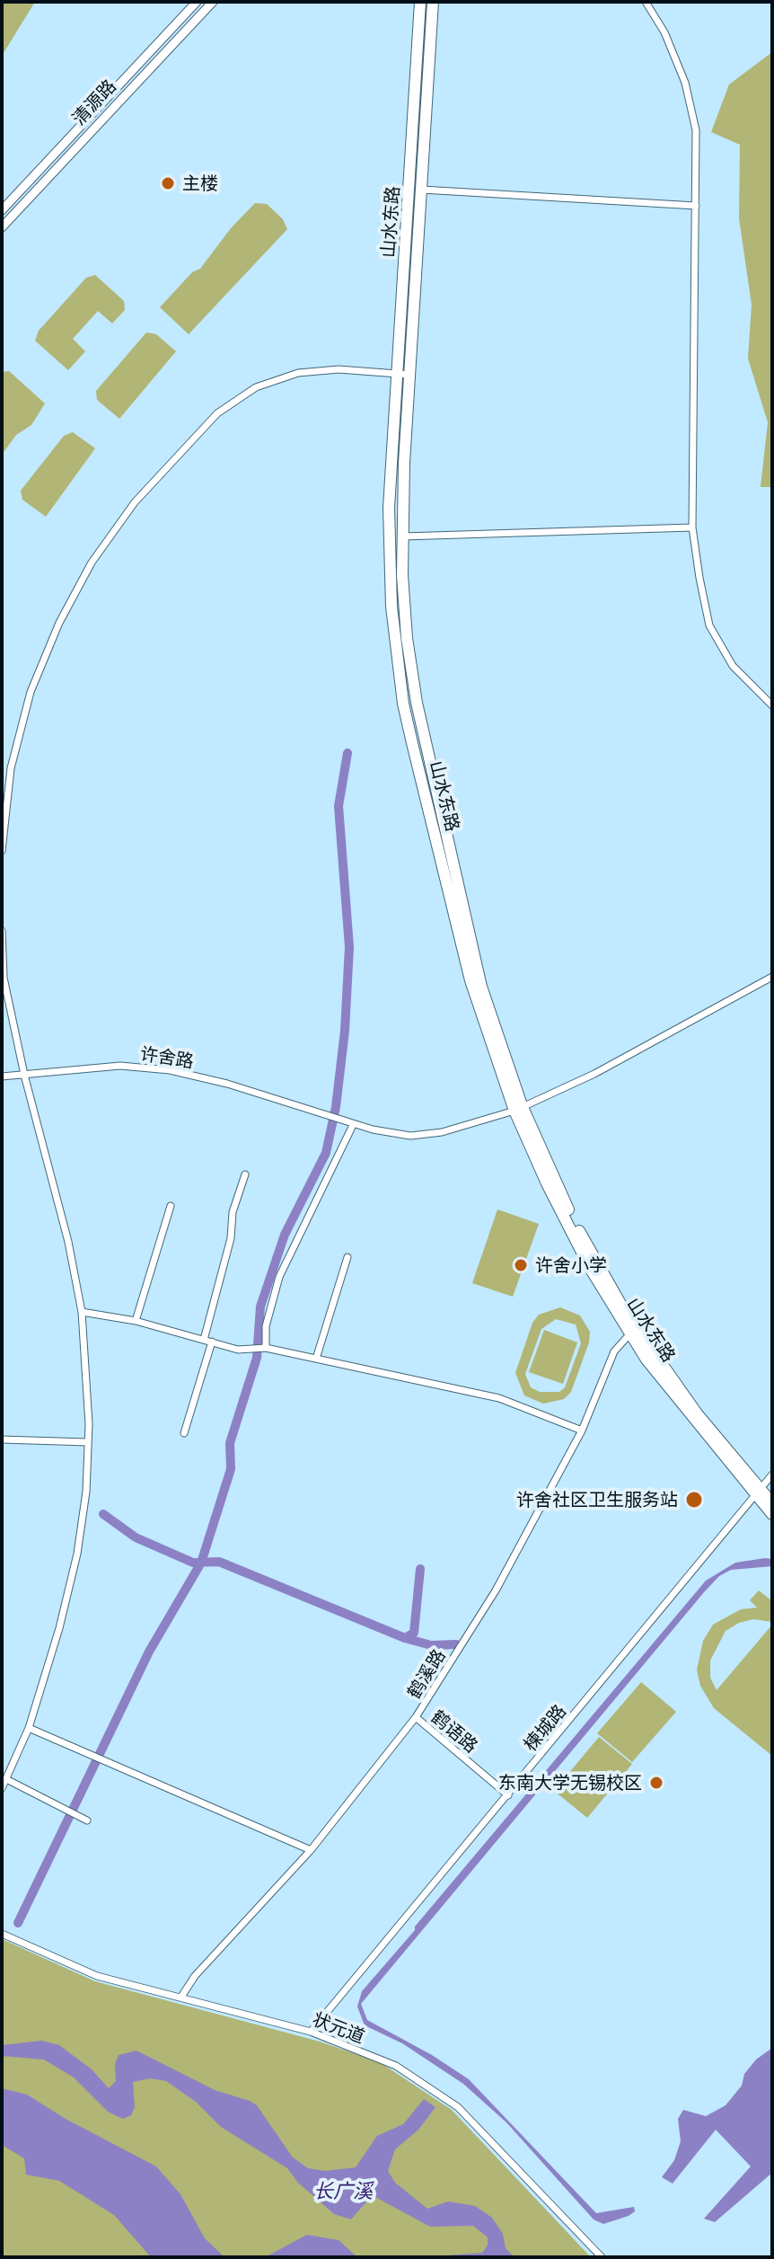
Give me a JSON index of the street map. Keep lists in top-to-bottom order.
{
  "streets": {
    "highway": ["山水东路"],
    "street": [
      "清源路",
      "许舍路",
      "鹤溪路",
      "楝城路",
      "鹤语路",
      "状元道"
    ]
  },
  "crossings": [
    ["山水东路", "许舍路"],
    ["山水东路", "鹤溪路"],
    ["山水东路", "楝城路"],
    ["鹤溪路", "鹤语路"],
    ["鹤溪路", "状元道"],
    ["楝城路", "鹤语路"],
    ["楝城路", "状元道"]
  ],
  "water": ["长广溪"],
  "places": [
    "主楼",
    "许舍小学",
    "许舍社区卫生服务站",
    "东南大学无锡校区"
  ]
}
